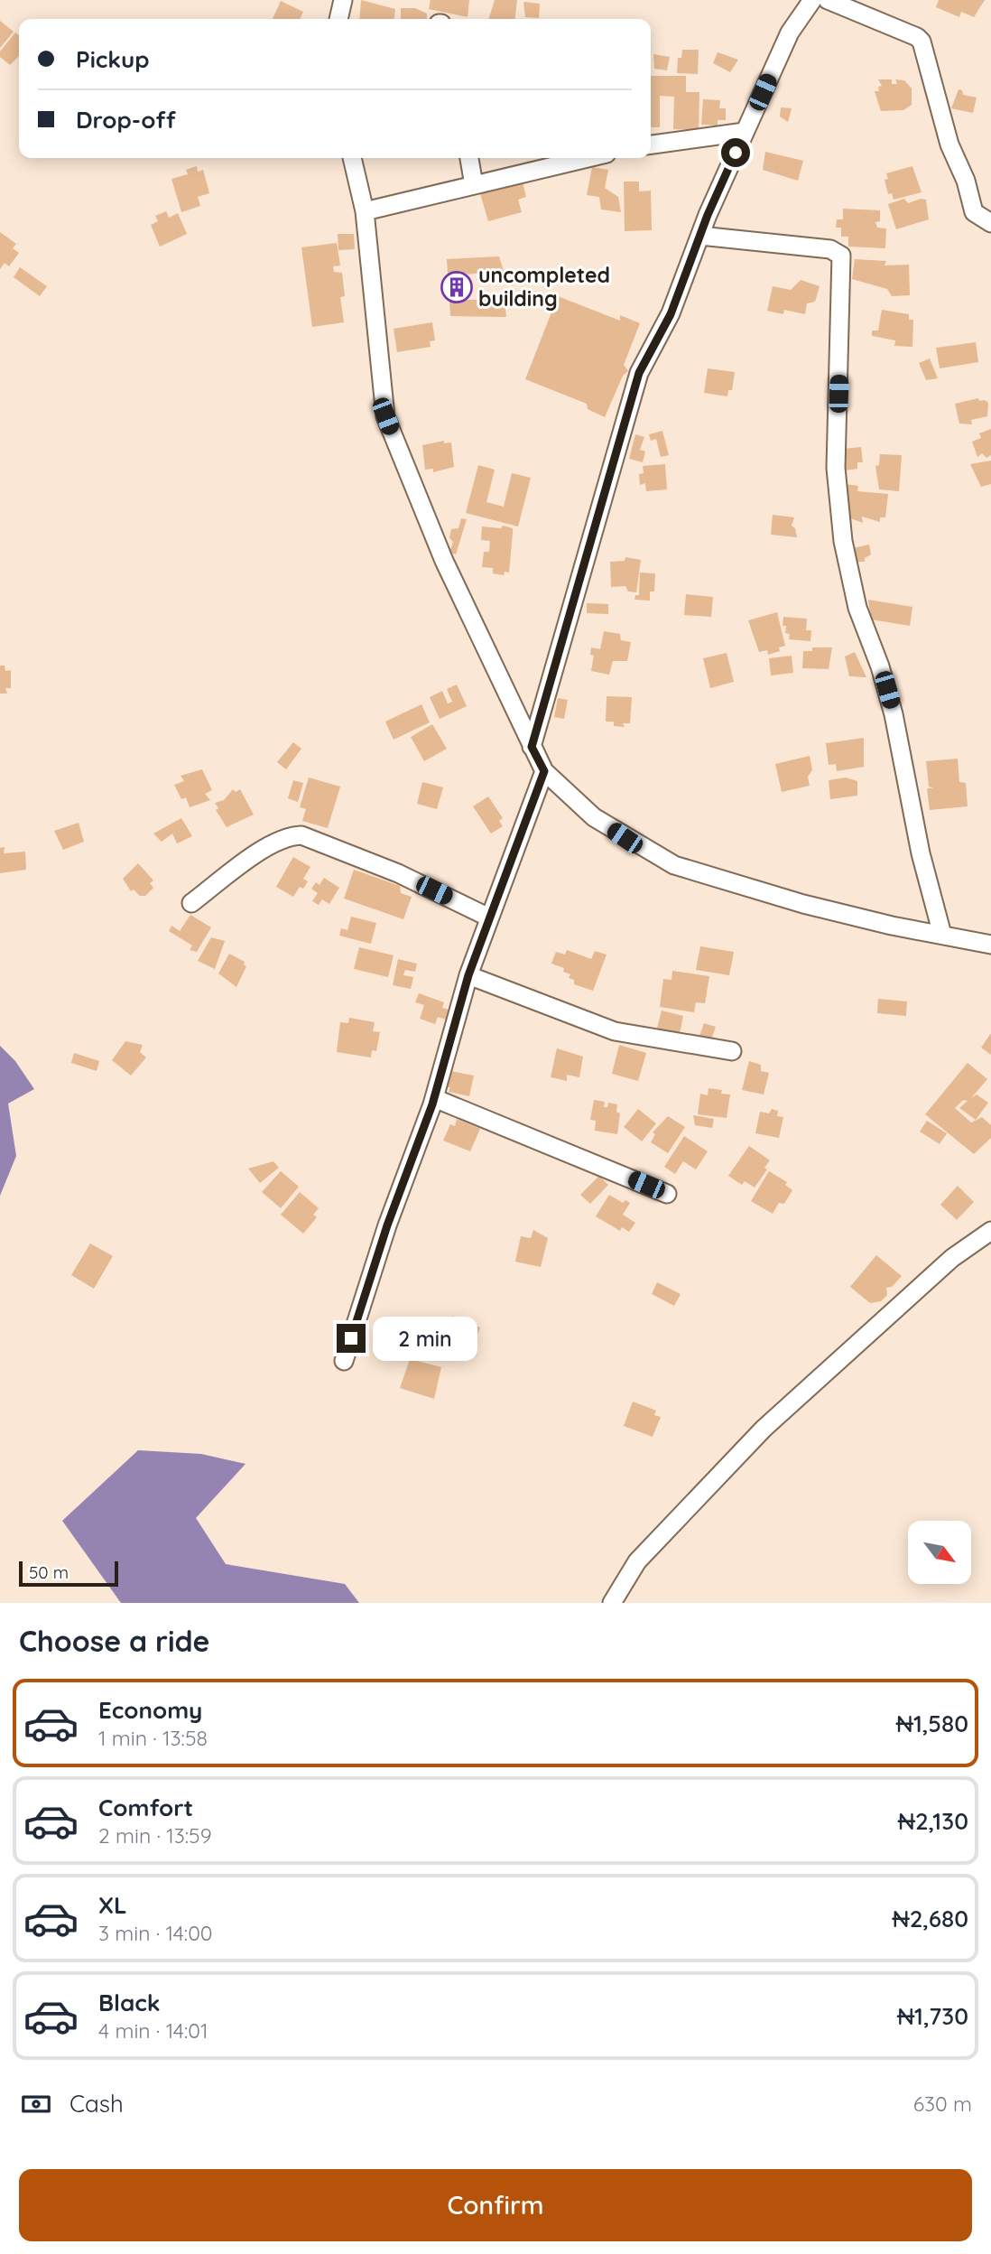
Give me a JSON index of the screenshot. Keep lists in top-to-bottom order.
{
  "places": {
    "building": ["uncompleted building"]
  },
  "scale_bar": "50 m",
  "north": "bottom right",
  "page": {
    "banner": ["Pickup", "Drop-off"],
    "bubble": "2 min",
    "scale": "50 m",
    "heading": "Choose a ride",
    "list": [
      {
        "name": "Economy",
        "note": "1 min · 13:58",
        "value": "₦1,580"
      },
      {
        "name": "Comfort",
        "note": "2 min · 13:59",
        "value": "₦2,130"
      },
      {
        "name": "XL",
        "note": "3 min · 14:00",
        "value": "₦2,680"
      },
      {
        "name": "Black",
        "note": "4 min · 14:01",
        "value": "₦1,730"
      }
    ],
    "pay": ["Cash", "630 m"],
    "buttons": "Confirm"
  }
}
